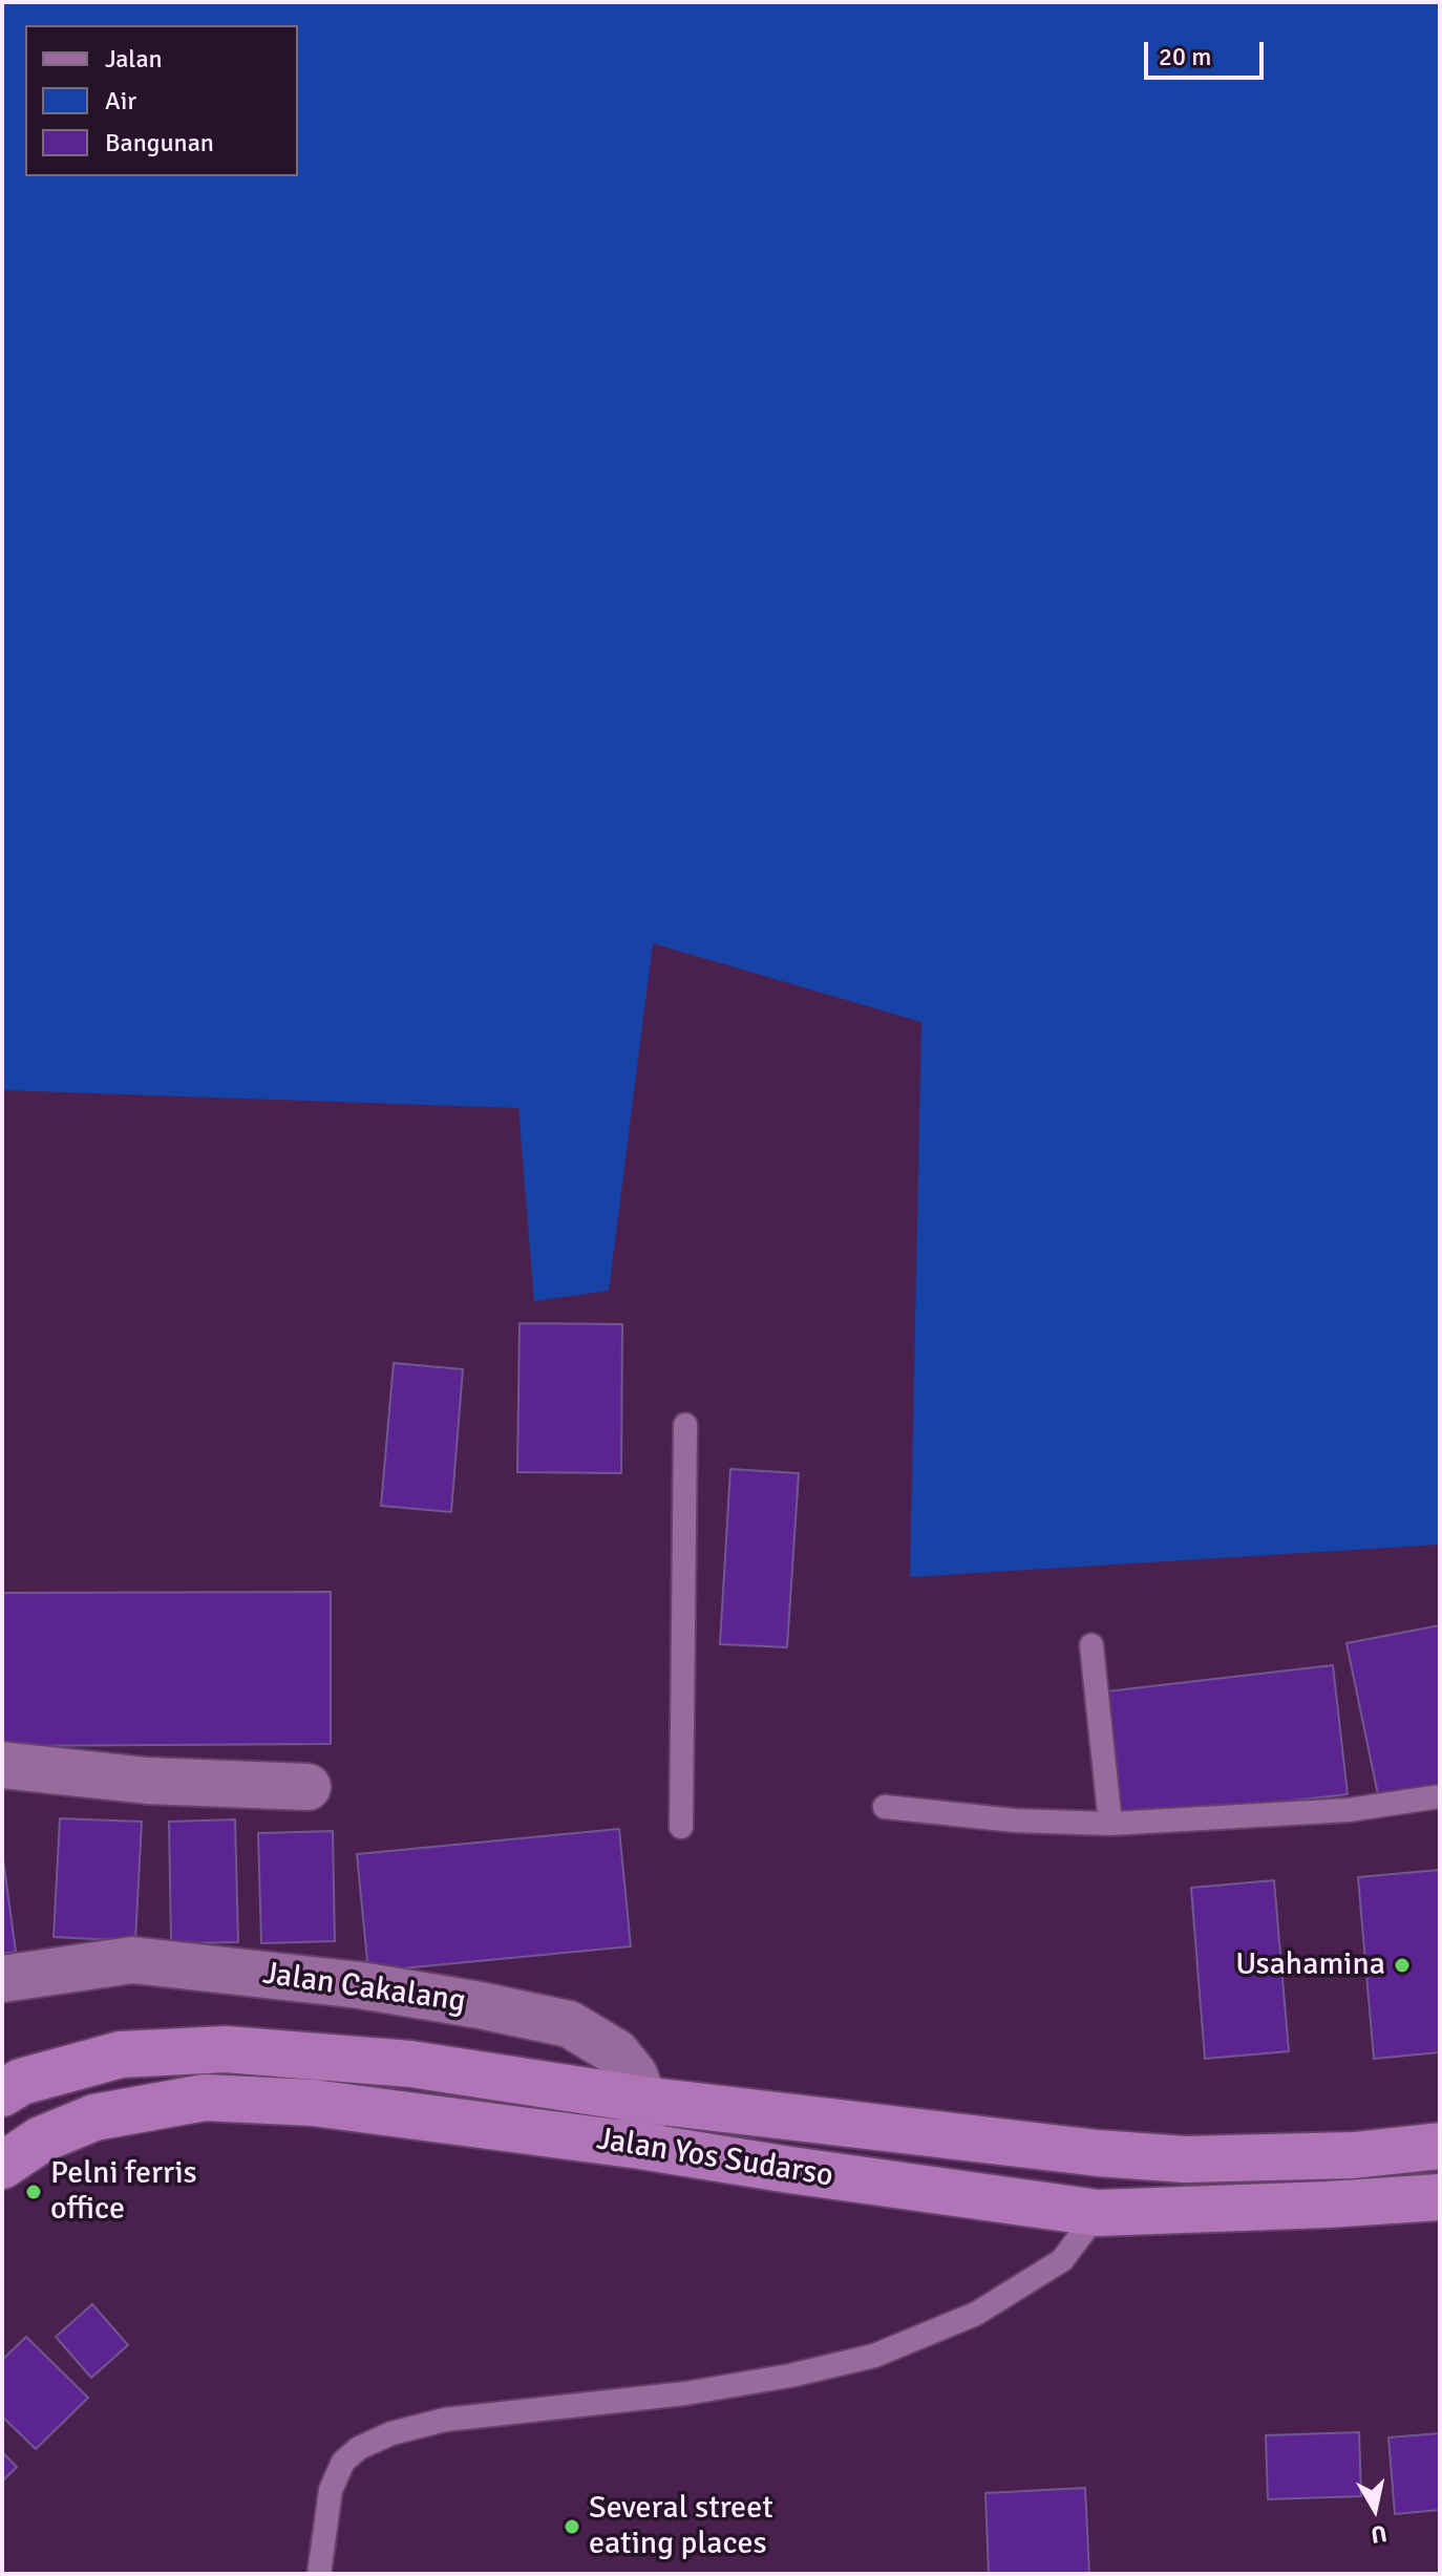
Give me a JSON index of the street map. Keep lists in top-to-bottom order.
{
  "streets": {
    "highway": ["Jalan Yos Sudarso"],
    "street": ["Jalan Cakalang"]
  },
  "crossings": [
    ["Jalan Cakalang", "Jalan Yos Sudarso"]
  ],
  "places": ["Usahamina", "Pelni ferris office", "Several street eating places"],
  "legend": ["Jalan", "Air", "Bangunan"],
  "scale_bar": "20 m",
  "north": "bottom"
}
